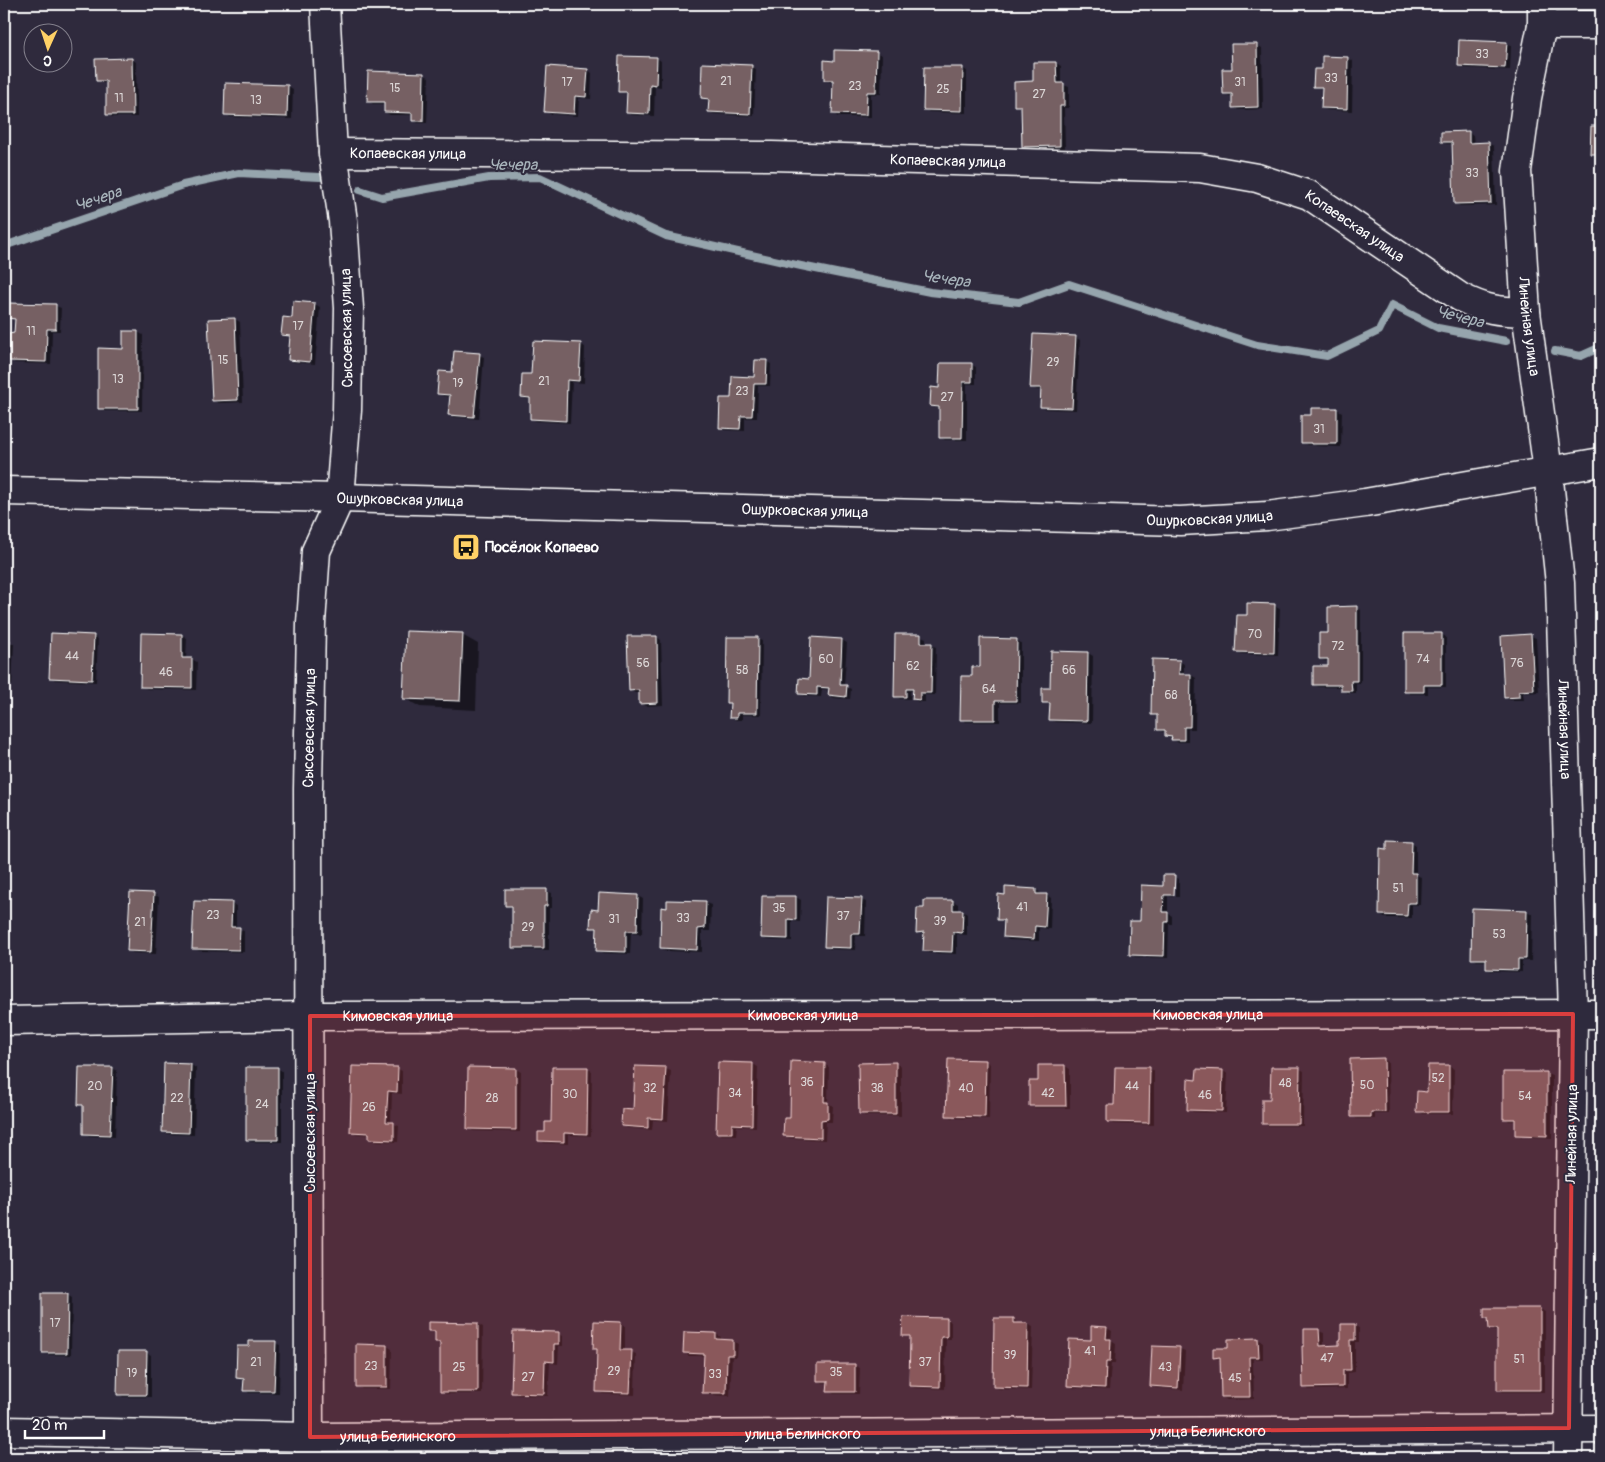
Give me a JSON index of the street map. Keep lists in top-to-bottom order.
{
  "streets": {
    "street": [
      "Копаевская улица",
      "Линейная улица",
      "Сысоевская улица",
      "Ошурковская улица",
      "Кимовская улица",
      "улица Белинского"
    ]
  },
  "crossings": [
    ["Копаевская улица", "Линейная улица"],
    ["Копаевская улица", "Сысоевская улица"],
    ["Линейная улица", "Ошурковская улица"],
    ["Линейная улица", "Кимовская улица"],
    ["Линейная улица", "улица Белинского"],
    ["Сысоевская улица", "Ошурковская улица"],
    ["Сысоевская улица", "Кимовская улица"],
    ["Сысоевская улица", "улица Белинского"]
  ],
  "water": ["Чечера"],
  "places": {
    "bus stop": ["Посёлок Копаево"]
  },
  "house_numbers": [
    "33",
    "33",
    "21",
    "17",
    "31",
    "23",
    "15",
    "25",
    "27",
    "11",
    "13",
    "33",
    "17",
    "11",
    "15",
    "29",
    "13",
    "21",
    "19",
    "23",
    "27",
    "31",
    "70",
    "72",
    "44",
    "60",
    "74",
    "56",
    "76",
    "62",
    "58",
    "66",
    "46",
    "64",
    "68",
    "51",
    "41",
    "35",
    "23",
    "37",
    "33",
    "31",
    "39",
    "21",
    "29",
    "53",
    "52",
    "36",
    "48",
    "50",
    "20",
    "44",
    "32",
    "38",
    "40",
    "34",
    "42",
    "30",
    "46",
    "54",
    "22",
    "28",
    "24",
    "26",
    "17",
    "41",
    "39",
    "47",
    "51",
    "21",
    "37",
    "23",
    "25",
    "43",
    "29",
    "35",
    "19",
    "33",
    "27",
    "45"
  ],
  "scale_bar": "20 m",
  "north": "bottom"
}
